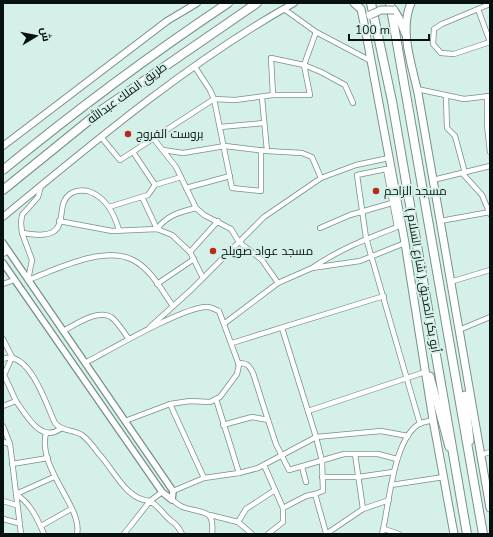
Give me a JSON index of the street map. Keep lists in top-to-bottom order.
{
  "streets": {
    "highway": ["طريق الملك عبدالله", "( شارع السلام ) أبو بكر الصديق"]
  },
  "places": ["بروست الفروج", "مسجد الزاحم", "مسجد عواد صويلح"],
  "scale_bar": "100 m",
  "north": "right"
}
